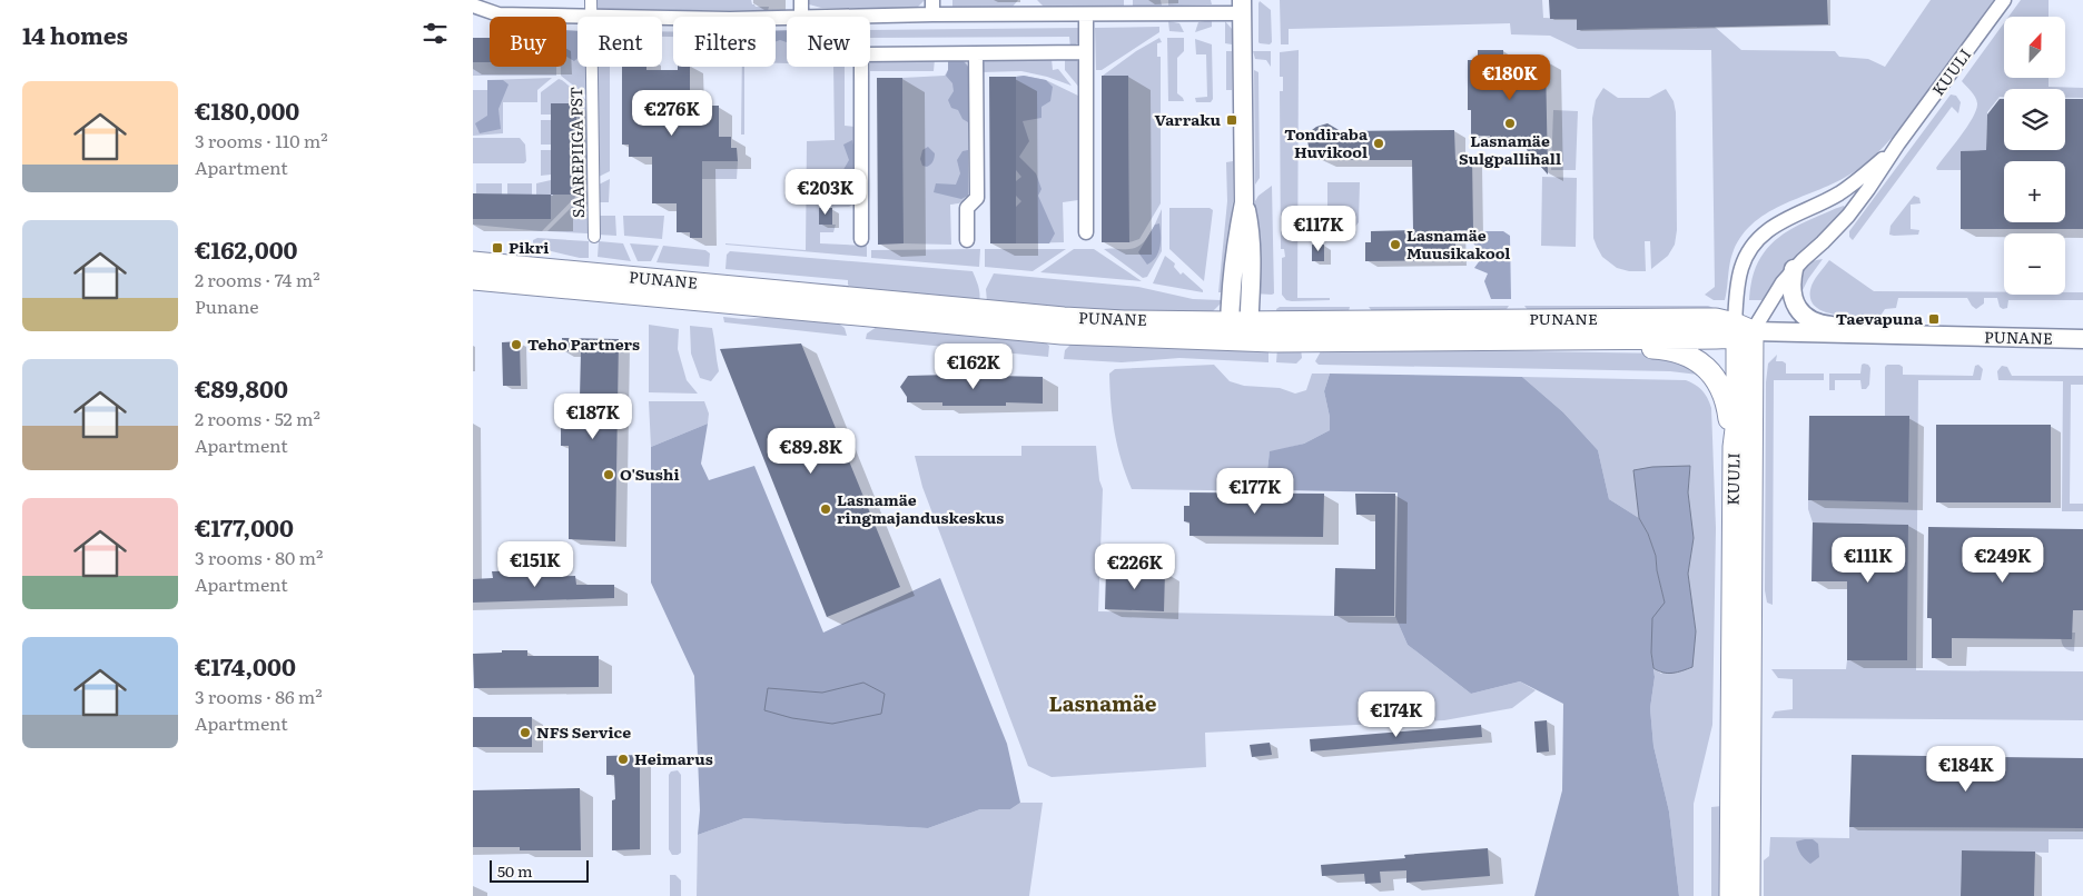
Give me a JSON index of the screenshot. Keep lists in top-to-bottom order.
{
  "streets": {
    "main road": ["KUULI", "PUNANE"],
    "street": ["SAAREPIIGA PST"]
  },
  "crossings": [
    ["KUULI", "PUNANE"]
  ],
  "districts": ["Lasnamäe"],
  "places": {
    "transit": ["Varraku", "Pikri", "Taevapuna"],
    "other": [
      "Lasnamäe Sulgpallihall",
      "Tondiraba Huvikool",
      "Lasnamäe Muusikakool",
      "Teho Partners",
      "O'Sushi",
      "Lasnamäe ringmajanduskeskus",
      "NFS Service",
      "Heimarus"
    ]
  },
  "scale_bar": "50 m",
  "north": "top",
  "page": {
    "heading": "14 homes",
    "map_buttons": ["+", "−"],
    "chip": [
      "Buy",
      "Rent",
      "Filters",
      "New"
    ],
    "price": [
      "€180K",
      "€276K",
      "€203K",
      "€117K",
      "€162K",
      "€187K",
      "€89.8K",
      "€177K",
      "€111K",
      "€249K",
      "€151K",
      "€226K",
      "€174K",
      "€184K"
    ],
    "list": [
      {
        "name": "€180,000",
        "note": "3 rooms · 110 m² · Apartment"
      },
      {
        "name": "€162,000",
        "note": "2 rooms · 74 m² · Punane"
      },
      {
        "name": "€89,800",
        "note": "2 rooms · 52 m² · Apartment"
      },
      {
        "name": "€177,000",
        "note": "3 rooms · 80 m² · Apartment"
      },
      {
        "name": "€174,000",
        "note": "3 rooms · 86 m² · Apartment"
      }
    ],
    "scale": "50 m"
  }
}
